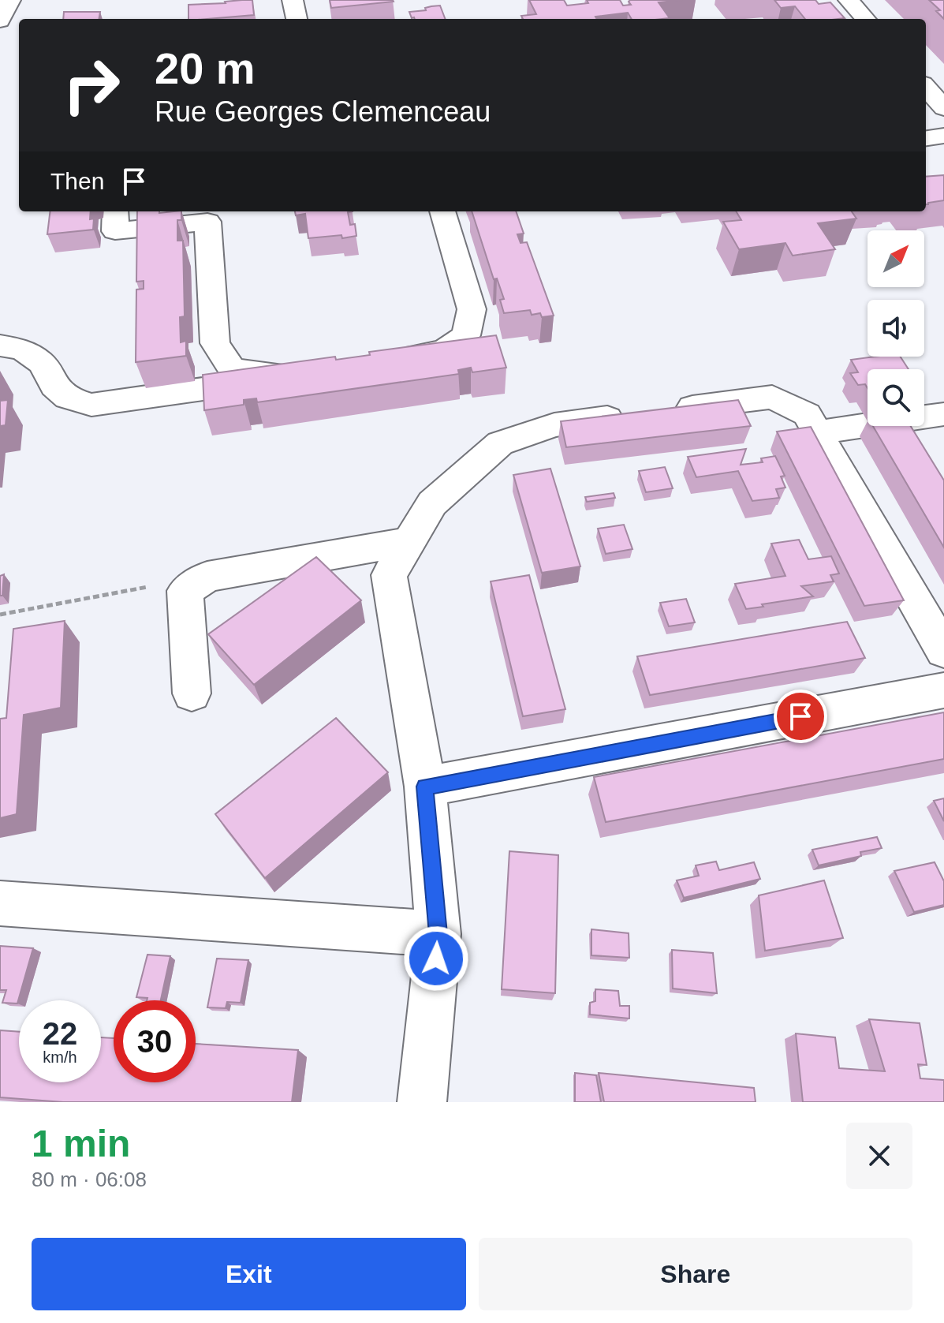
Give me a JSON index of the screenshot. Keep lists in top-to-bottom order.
{
  "north": "top right",
  "page": {
    "turn": ["20 m", "Rue Georges Clemenceau"],
    "then": "Then",
    "speed": "22 km/h",
    "limit": "30",
    "heading": ["1 min", "80 m · 06:08"],
    "buttons": ["Exit", "Share"]
  }
}
